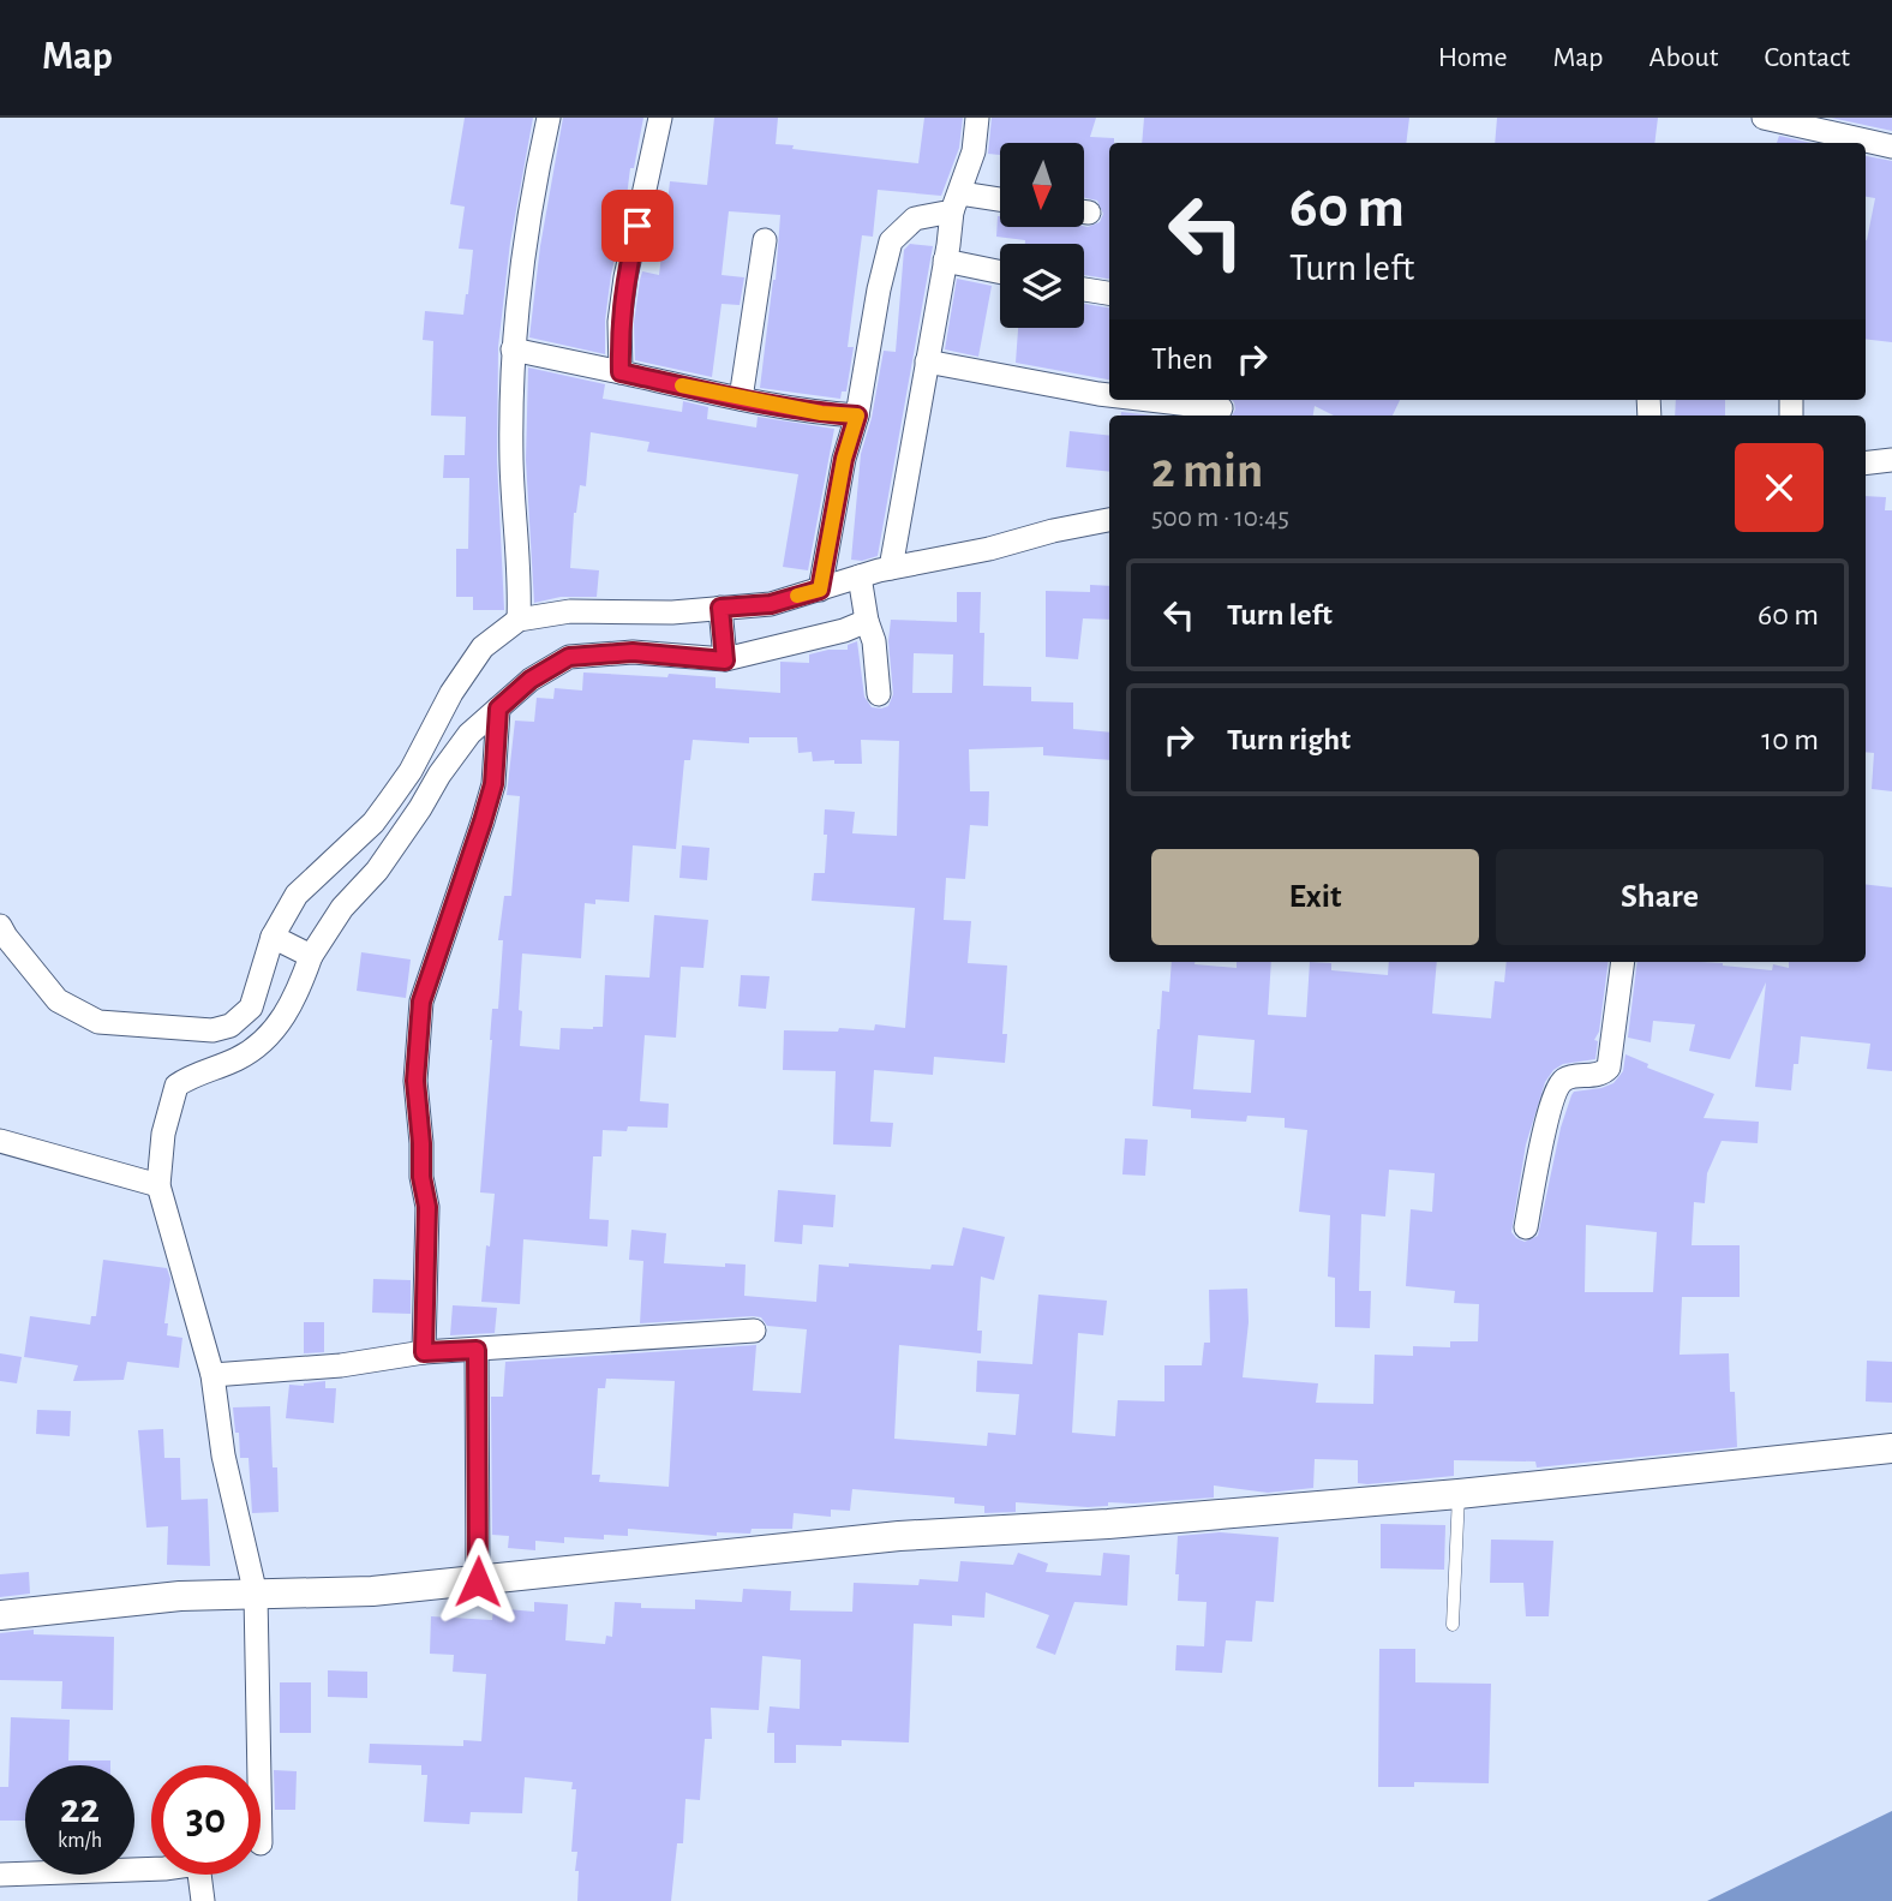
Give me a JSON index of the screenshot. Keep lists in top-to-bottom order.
{
  "north": "bottom",
  "page": {
    "header": "Map",
    "nav": [
      "Home",
      "Map",
      "About",
      "Contact"
    ],
    "turn": ["60 m", "Turn left"],
    "then": "Then",
    "heading": ["2 min", "500 m · 10:45"],
    "list": [
      {
        "name": "Turn left",
        "value": "60 m"
      },
      {
        "name": "Turn right",
        "value": "10 m"
      }
    ],
    "buttons": ["Exit", "Share"],
    "speed": "22 km/h",
    "limit": "30"
  }
}
